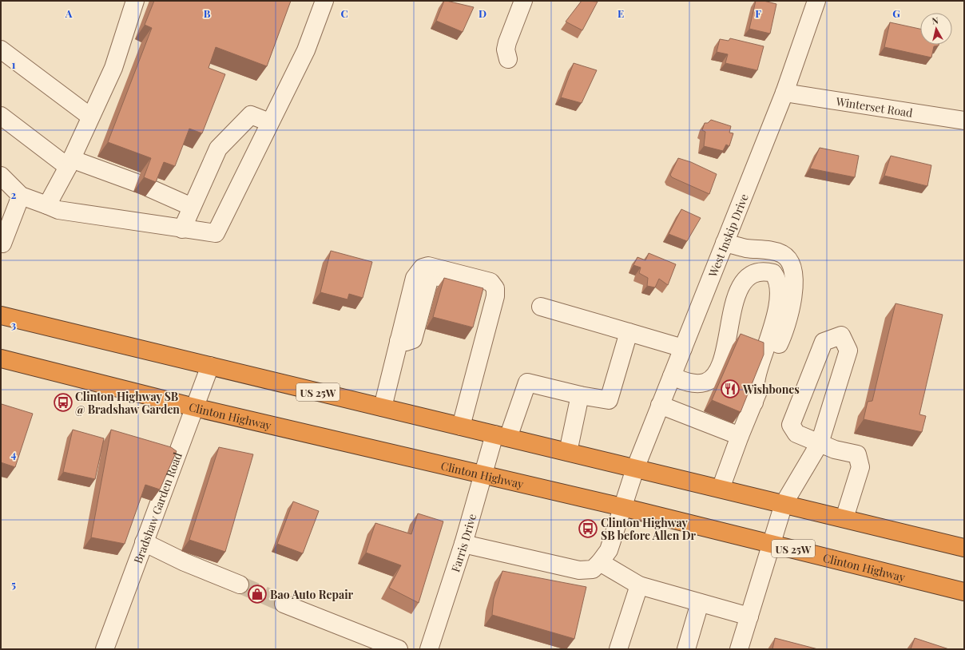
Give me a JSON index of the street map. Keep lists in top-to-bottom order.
{
  "streets": {
    "highway": ["US 25W", "Clinton Highway"],
    "street": [
      "Winterset Road",
      "West Inskip Drive",
      "Bradshaw Garden Road",
      "Farris Drive"
    ]
  },
  "crossings": [
    ["Winterset Road", "West Inskip Drive"],
    ["West Inskip Drive", "US 25W"],
    ["West Inskip Drive", "Clinton Highway"],
    ["US 25W", "Bradshaw Garden Road"],
    ["US 25W", "Farris Drive"],
    ["Clinton Highway", "Bradshaw Garden Road"],
    ["Clinton Highway", "Farris Drive"]
  ],
  "places": {
    "restaurant": ["Wishbones"],
    "bus stop": ["Clinton Highway SB @ Bradshaw Garden", "Clinton Highway SB before Allen Dr"],
    "shop": ["Bao Auto Repair"]
  },
  "north": "top",
  "grid": {
    "columns": [
      "A",
      "B",
      "C",
      "D",
      "E",
      "F",
      "G"
    ],
    "rows": [
      "1",
      "2",
      "3",
      "4",
      "5"
    ]
  }
}
